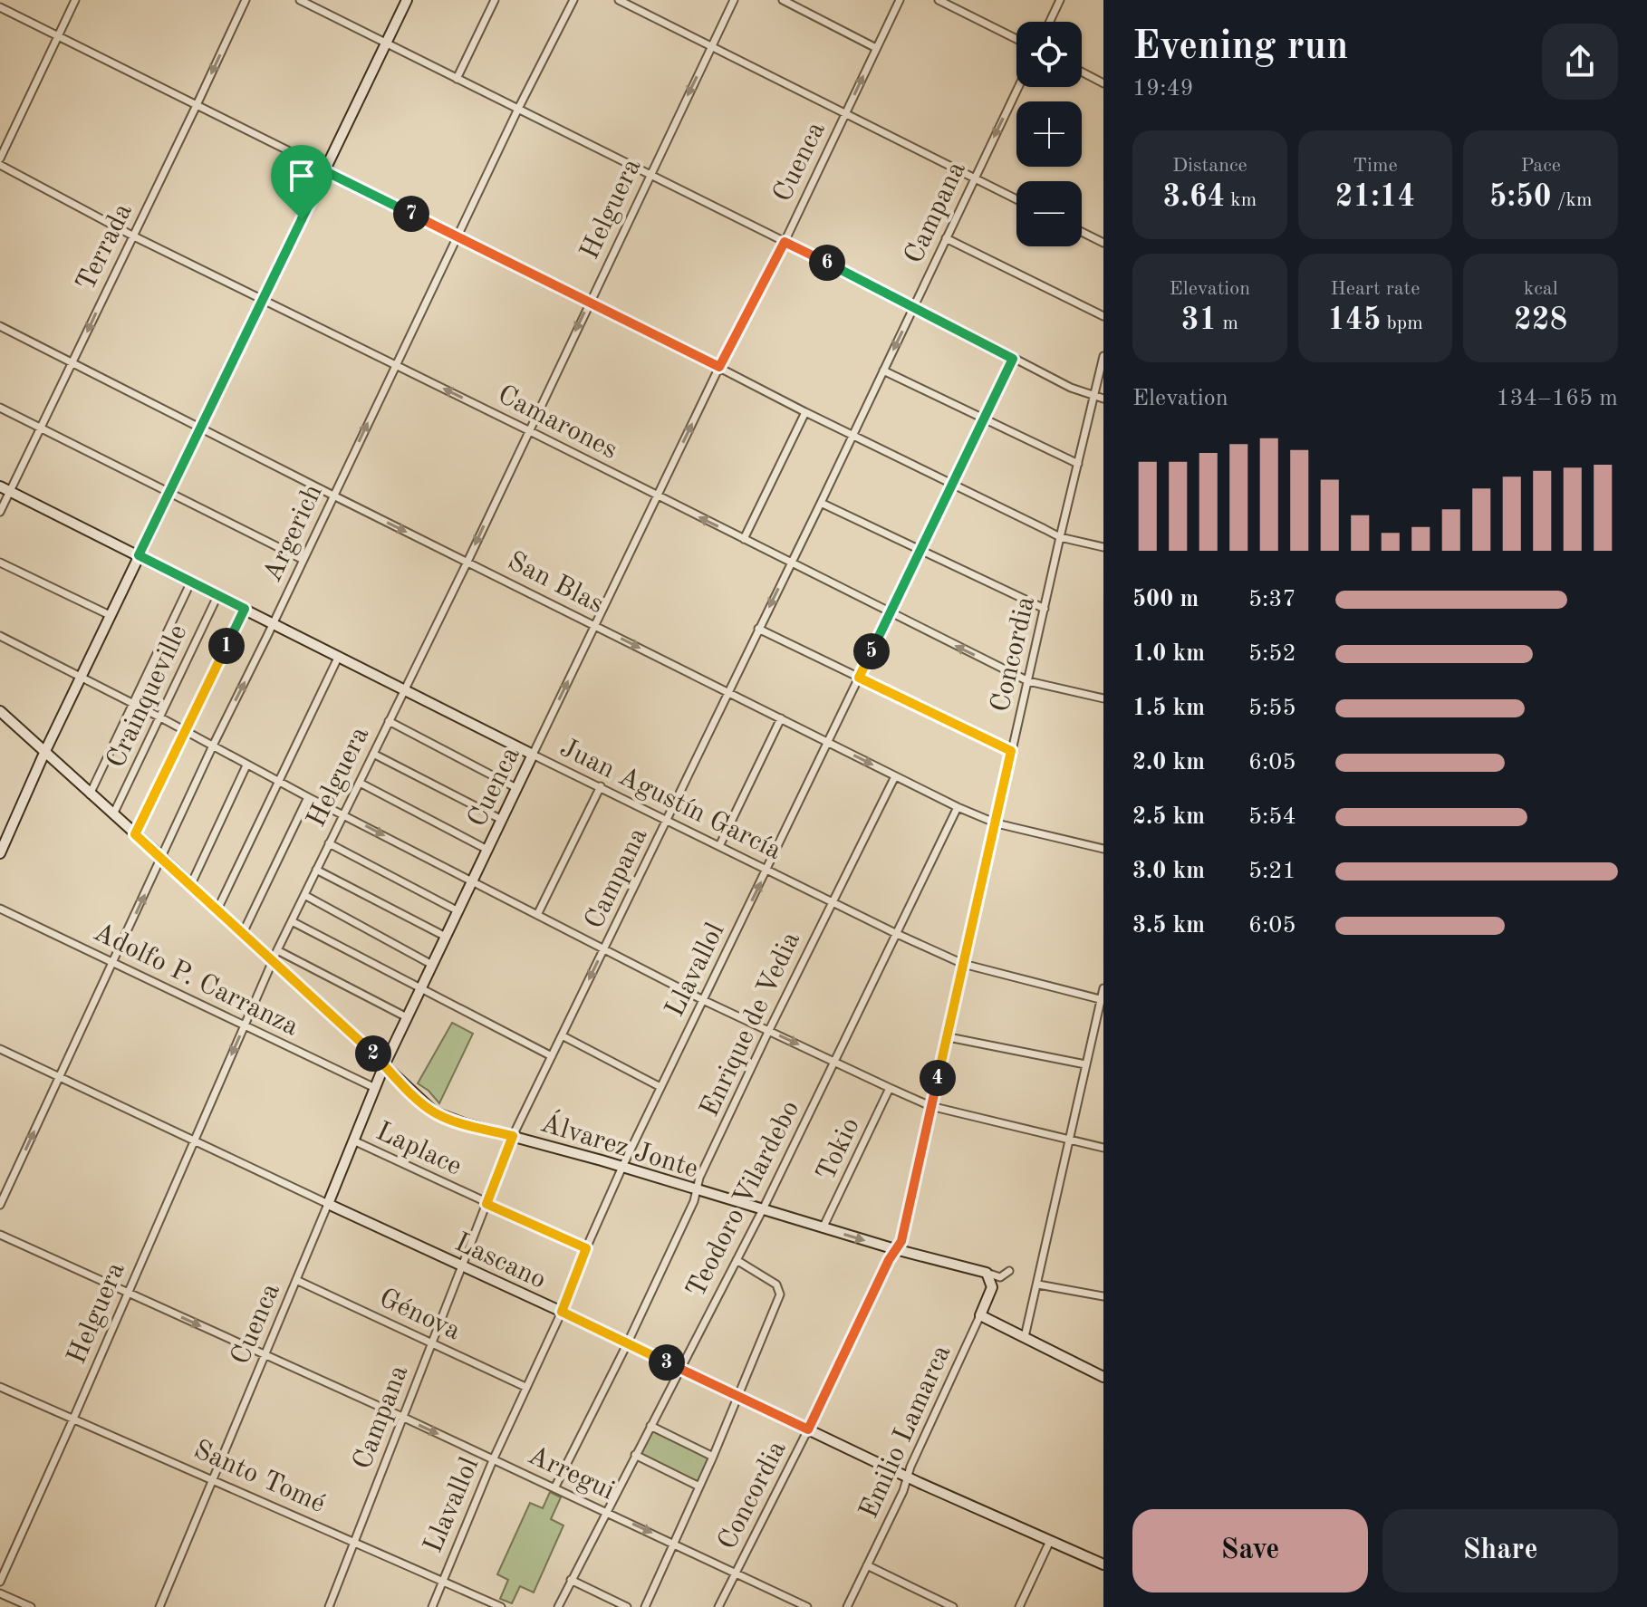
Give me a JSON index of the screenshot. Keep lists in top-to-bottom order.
{
  "streets": {
    "street": [
      "Cuenca",
      "Helguera",
      "Campana",
      "Terrada",
      "Camarones",
      "Argerich",
      "San Blas",
      "Concordia",
      "Crainqueville",
      "Juan Agustín García",
      "Llavallol",
      "Adolfo P. Carranza",
      "Enrique de Vedia",
      "Álvarez Jonte",
      "Laplace",
      "Tokio",
      "Teodoro Vilardebo",
      "Lascano",
      "Génova",
      "Emilio Lamarca",
      "Arregui",
      "Santo Tomé"
    ]
  },
  "crossings": [
    ["Cuenca", "Camarones"],
    ["Cuenca", "San Blas"],
    ["Cuenca", "Juan Agustín García"],
    ["Cuenca", "Adolfo P. Carranza"],
    ["Cuenca", "Álvarez Jonte"],
    ["Cuenca", "Laplace"],
    ["Cuenca", "Lascano"],
    ["Cuenca", "Génova"],
    ["Cuenca", "Arregui"],
    ["Cuenca", "Santo Tomé"],
    ["Helguera", "Camarones"],
    ["Helguera", "San Blas"],
    ["Helguera", "Juan Agustín García"],
    ["Helguera", "Adolfo P. Carranza"],
    ["Helguera", "Álvarez Jonte"],
    ["Helguera", "Lascano"],
    ["Helguera", "Arregui"],
    ["Helguera", "Santo Tomé"],
    ["Campana", "Camarones"],
    ["Campana", "San Blas"],
    ["Campana", "Juan Agustín García"],
    ["Campana", "Álvarez Jonte"],
    ["Campana", "Laplace"],
    ["Campana", "Lascano"],
    ["Campana", "Génova"],
    ["Campana", "Arregui"],
    ["Campana", "Santo Tomé"],
    ["Terrada", "Camarones"],
    ["Terrada", "San Blas"],
    ["Terrada", "Juan Agustín García"],
    ["Camarones", "Argerich"],
    ["Camarones", "Concordia"],
    ["Camarones", "Llavallol"],
    ["Argerich", "San Blas"],
    ["Argerich", "Juan Agustín García"],
    ["Argerich", "Adolfo P. Carranza"],
    ["Argerich", "Álvarez Jonte"],
    ["Argerich", "Lascano"],
    ["San Blas", "Concordia"],
    ["San Blas", "Llavallol"],
    ["San Blas", "Enrique de Vedia"],
    ["San Blas", "Teodoro Vilardebo"],
    ["Concordia", "Juan Agustín García"],
    ["Concordia", "Álvarez Jonte"],
    ["Concordia", "Lascano"],
    ["Concordia", "Arregui"],
    ["Crainqueville", "Juan Agustín García"],
    ["Crainqueville", "Álvarez Jonte"],
    ["Juan Agustín García", "Llavallol"],
    ["Juan Agustín García", "Enrique de Vedia"],
    ["Juan Agustín García", "Teodoro Vilardebo"],
    ["Llavallol", "Álvarez Jonte"],
    ["Llavallol", "Laplace"],
    ["Llavallol", "Lascano"],
    ["Llavallol", "Génova"],
    ["Llavallol", "Arregui"],
    ["Llavallol", "Santo Tomé"],
    ["Enrique de Vedia", "Álvarez Jonte"],
    ["Enrique de Vedia", "Lascano"],
    ["Enrique de Vedia", "Arregui"],
    ["Álvarez Jonte", "Tokio"],
    ["Álvarez Jonte", "Teodoro Vilardebo"],
    ["Álvarez Jonte", "Emilio Lamarca"],
    ["Teodoro Vilardebo", "Lascano"],
    ["Teodoro Vilardebo", "Arregui"],
    ["Lascano", "Emilio Lamarca"]
  ],
  "one_way": ["Terrada", "Argerich", "Arregui"],
  "page": {
    "heading": ["Evening run", "19:49"],
    "map_buttons": ["+", "−"],
    "stats": [
      ["Distance", "3.64 km"],
      ["Time", "21:14"],
      ["Pace", "5:50 /km"],
      ["Elevation", "31 m"],
      ["Heart rate", "145 bpm"],
      ["kcal", "228"]
    ],
    "pins": [
      "7",
      "6",
      "1",
      "5",
      "2",
      "4",
      "3"
    ],
    "chart": ["Elevation", "134–165 m"],
    "list": [
      {
        "name": "500 m",
        "note": "5:37"
      },
      {
        "name": "1.0 km",
        "note": "5:52"
      },
      {
        "name": "1.5 km",
        "note": "5:55"
      },
      {
        "name": "2.0 km",
        "note": "6:05"
      },
      {
        "name": "2.5 km",
        "note": "5:54"
      },
      {
        "name": "3.0 km",
        "note": "5:21"
      },
      {
        "name": "3.5 km",
        "note": "6:05"
      }
    ],
    "buttons": ["Save", "Share"]
  }
}
